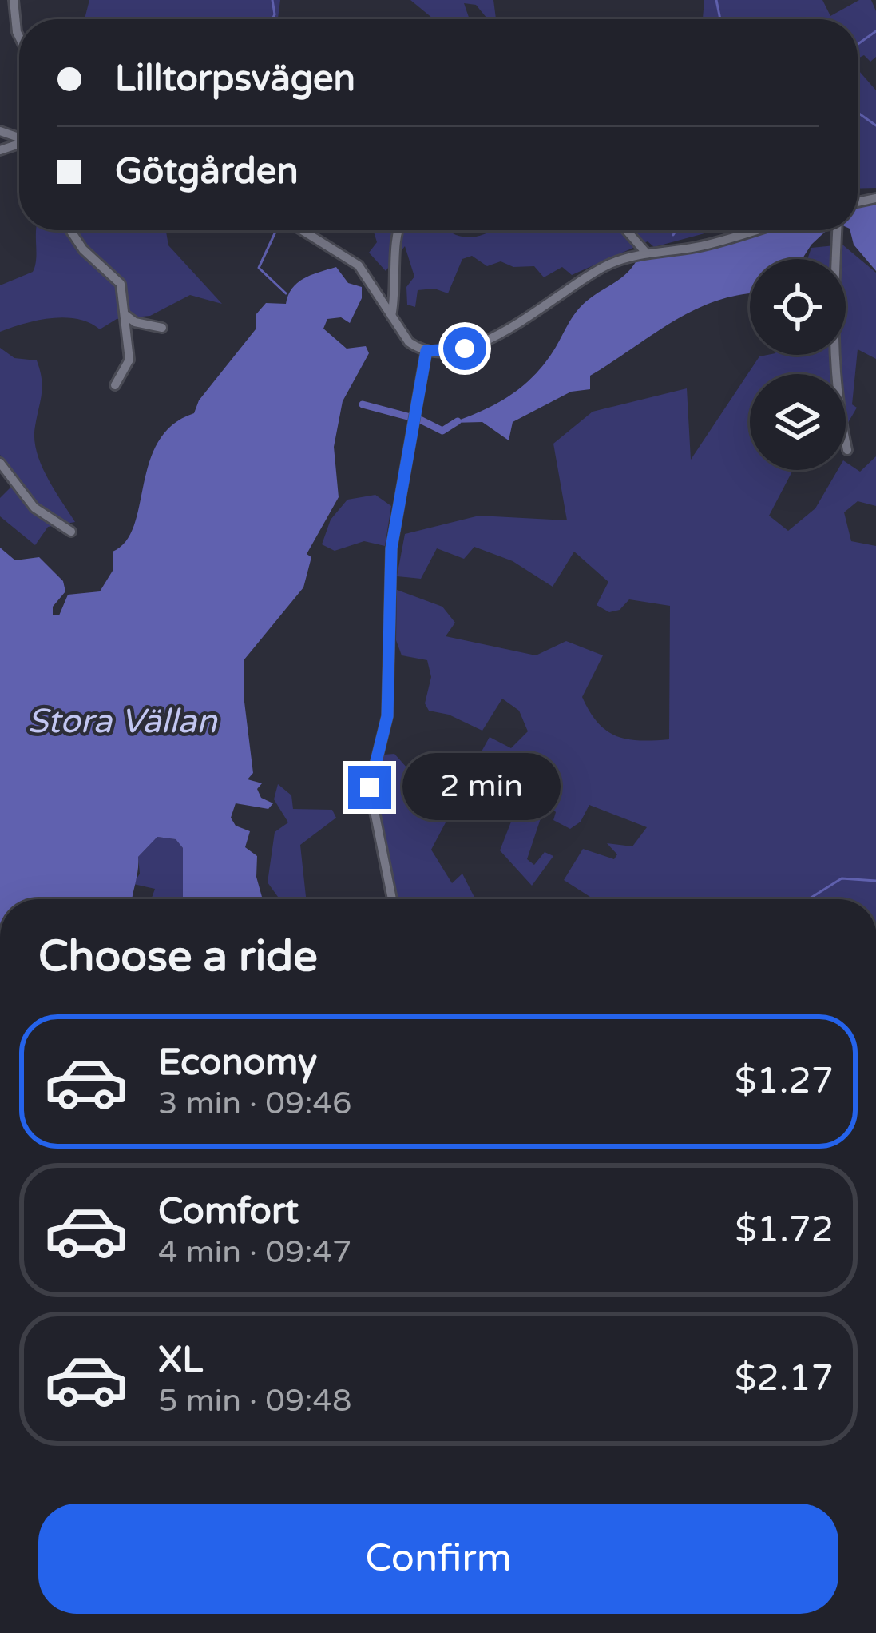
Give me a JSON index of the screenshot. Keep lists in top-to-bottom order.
{
  "water": ["Stora Vällan"],
  "page": {
    "banner": ["Lilltorpsvägen", "Götgården"],
    "bubble": "2 min",
    "heading": "Choose a ride",
    "list": [
      {
        "name": "Economy",
        "note": "3 min · 09:46",
        "value": "$1.27"
      },
      {
        "name": "Comfort",
        "note": "4 min · 09:47",
        "value": "$1.72"
      },
      {
        "name": "XL",
        "note": "5 min · 09:48",
        "value": "$2.17"
      }
    ],
    "buttons": "Confirm"
  }
}
